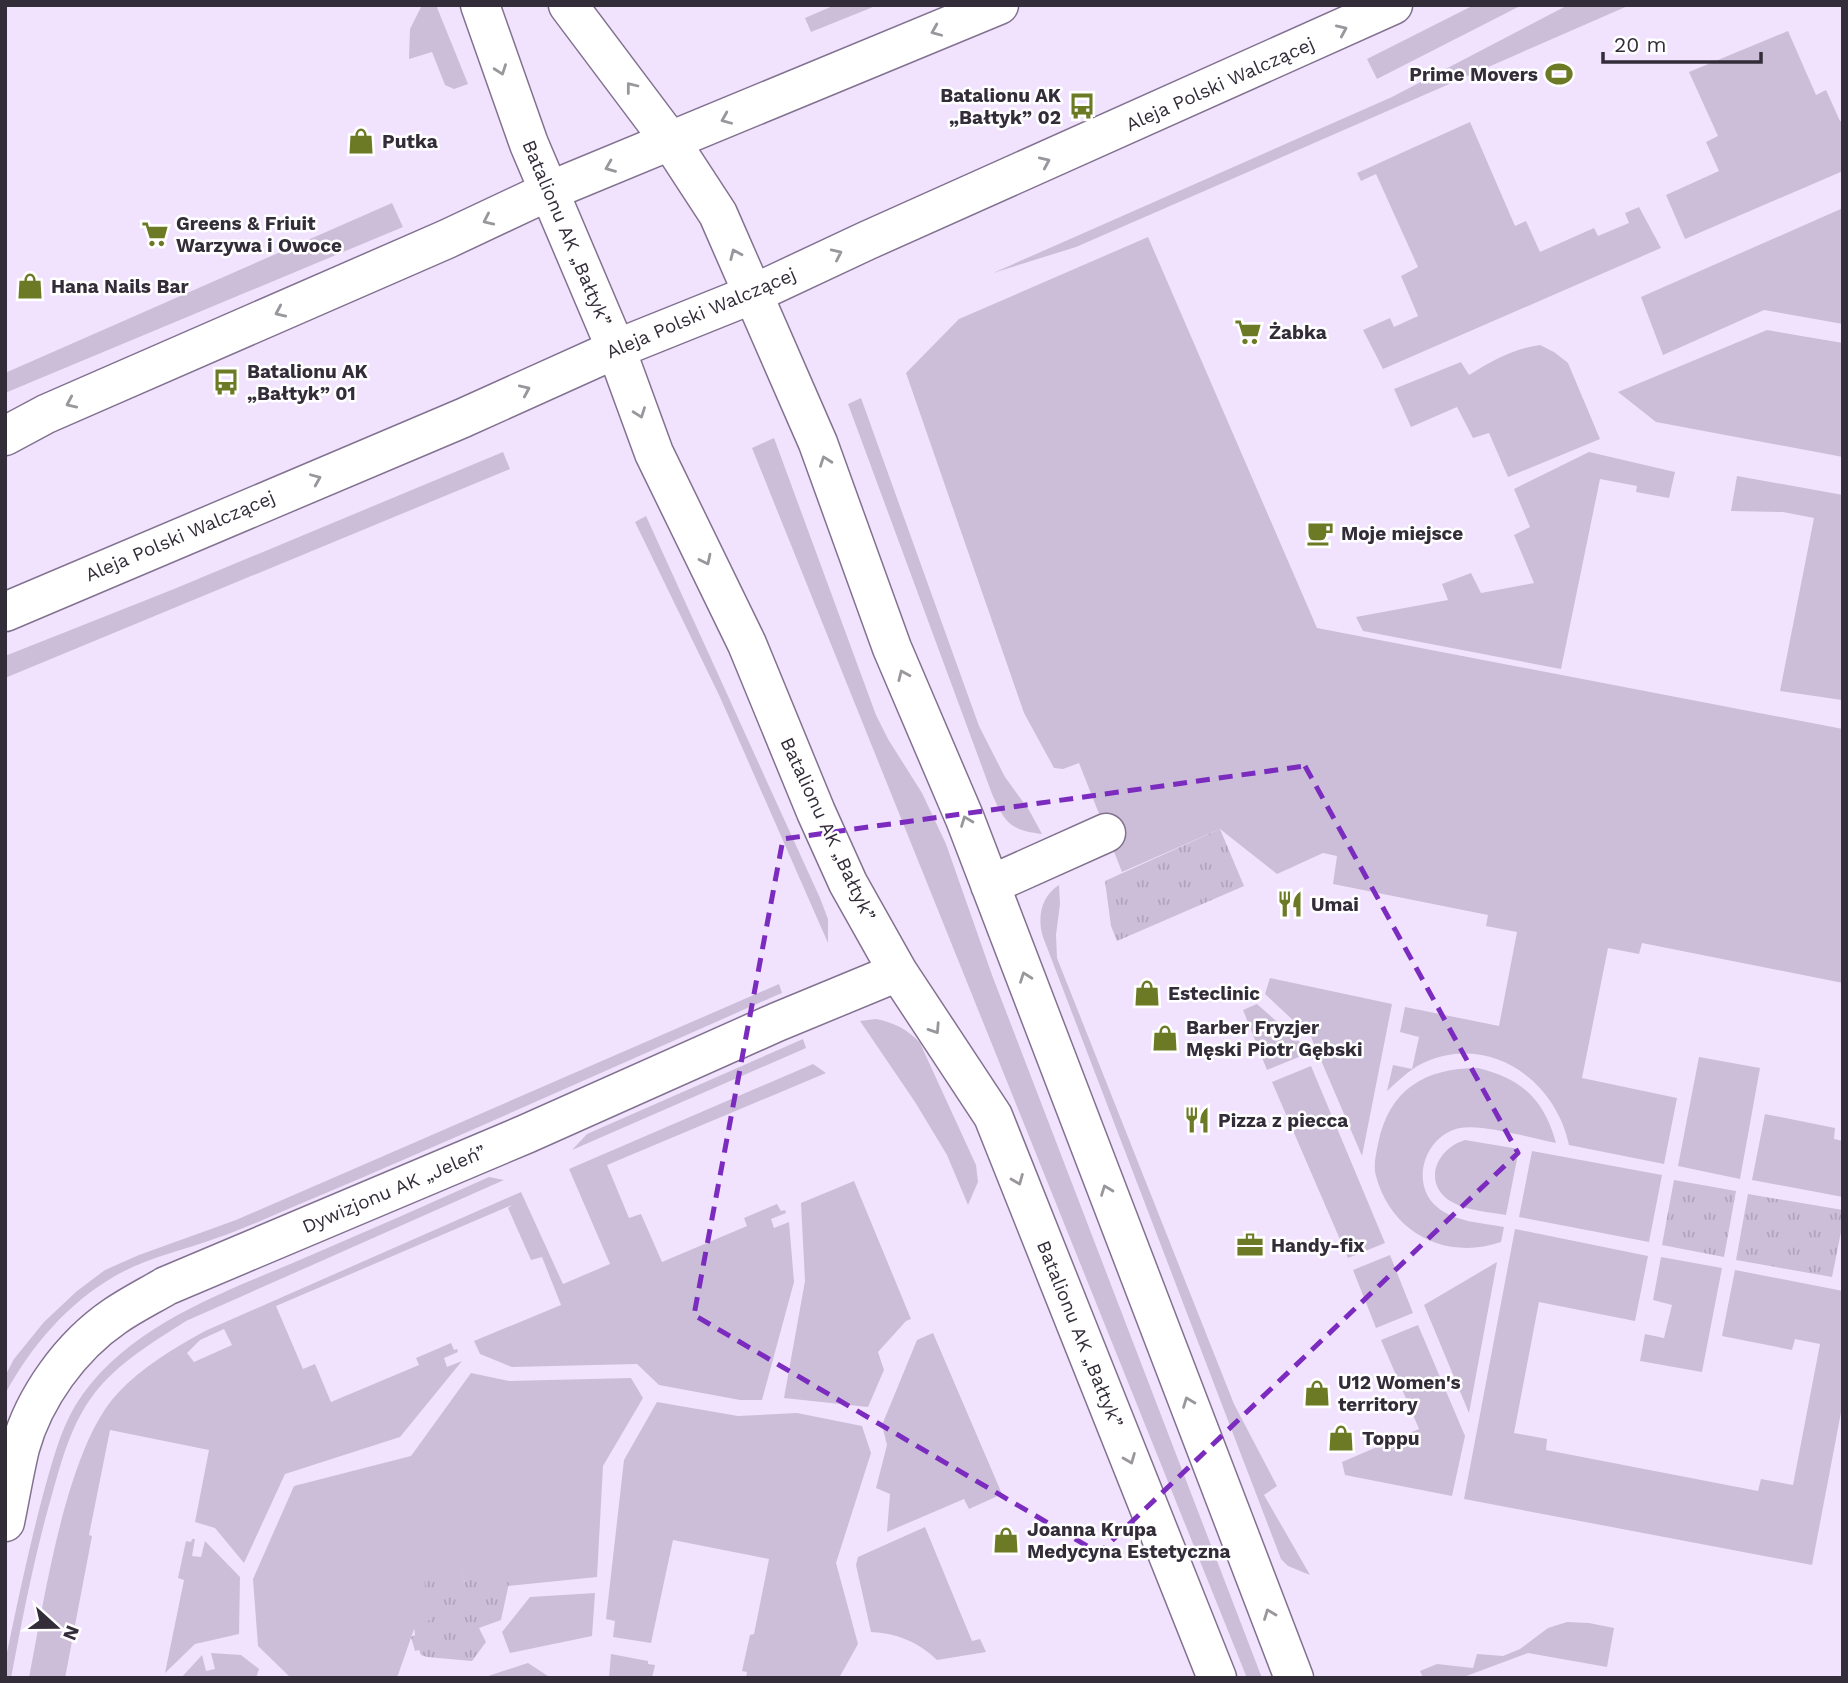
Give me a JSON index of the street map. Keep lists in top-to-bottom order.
{
  "streets": {
    "street": ["Aleja Polski Walczącej", "Batalionu AK „Bałtyk”", "Dywizjonu AK „Jeleń”"]
  },
  "crossings": [
    ["Aleja Polski Walczącej", "Batalionu AK „Bałtyk”"],
    ["Batalionu AK „Bałtyk”", "Dywizjonu AK „Jeleń”"]
  ],
  "places": {
    "sports": ["Prime Movers"],
    "bus stop": ["Batalionu AK „Bałtyk” 02", "Batalionu AK „Bałtyk” 01"],
    "shop": [
      "Putka",
      "Hana Nails Bar",
      "Esteclinic",
      "Barber Fryzjer Męski Piotr Gębski",
      "U12 Women's territory",
      "Toppu",
      "Joanna Krupa Medycyna Estetyczna"
    ],
    "supermarket": ["Greens & Friuit Warzywa i Owoce", "Żabka"],
    "cafe": ["Moje miejsce"],
    "restaurant": ["Umai", "Pizza z piecca"],
    "office": ["Handy-fix"]
  },
  "scale_bar": "20 m",
  "north": "right"
}
